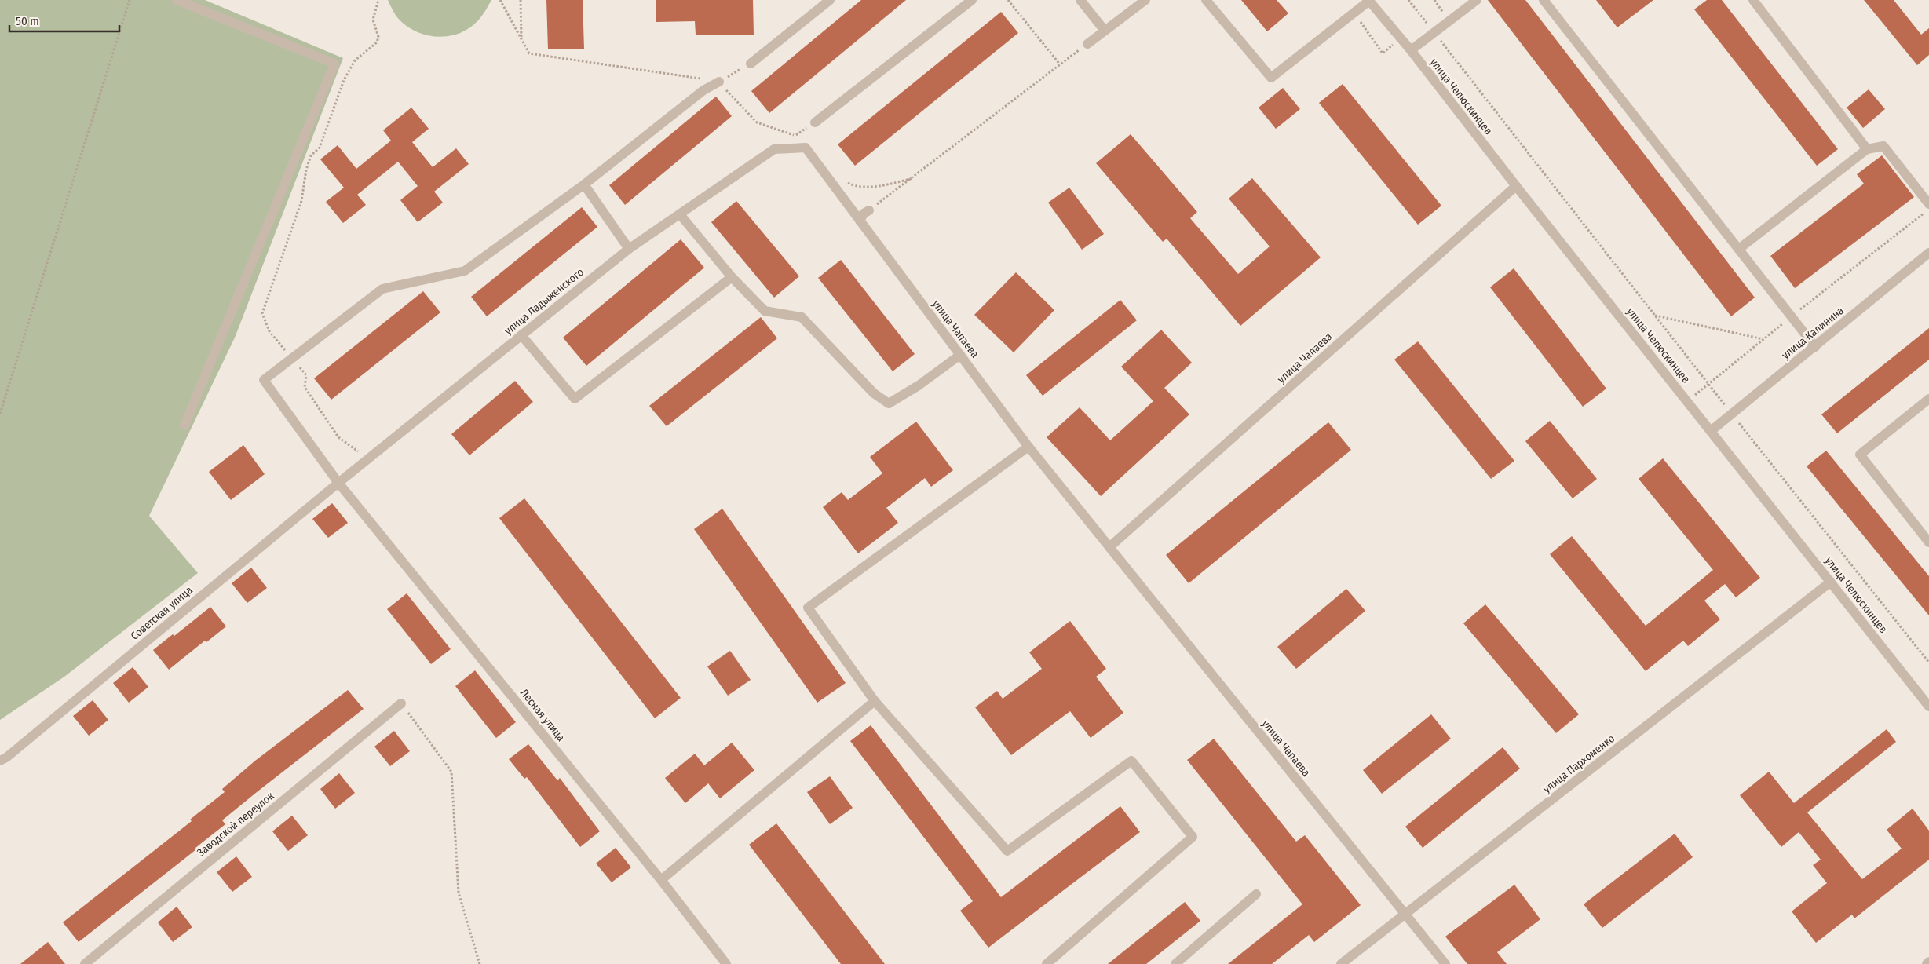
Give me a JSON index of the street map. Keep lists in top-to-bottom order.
{
  "streets": {
    "street": [
      "улица Челюскинцев",
      "улица Ладыженского",
      "улица Чапаева",
      "улица Калинина",
      "Советская улица",
      "Лесная улица",
      "улица Пархоменко",
      "Заводской переулок"
    ]
  },
  "crossings": [
    ["улица Челюскинцев", "улица Чапаева"],
    ["улица Челюскинцев", "улица Калинина"],
    ["улица Челюскинцев", "улица Пархоменко"],
    ["улица Ладыженского", "улица Чапаева"],
    ["улица Ладыженского", "Советская улица"],
    ["улица Ладыженского", "Лесная улица"],
    ["улица Чапаева", "улица Пархоменко"],
    ["Советская улица", "Лесная улица"]
  ],
  "scale_bar": "50 m"
}
